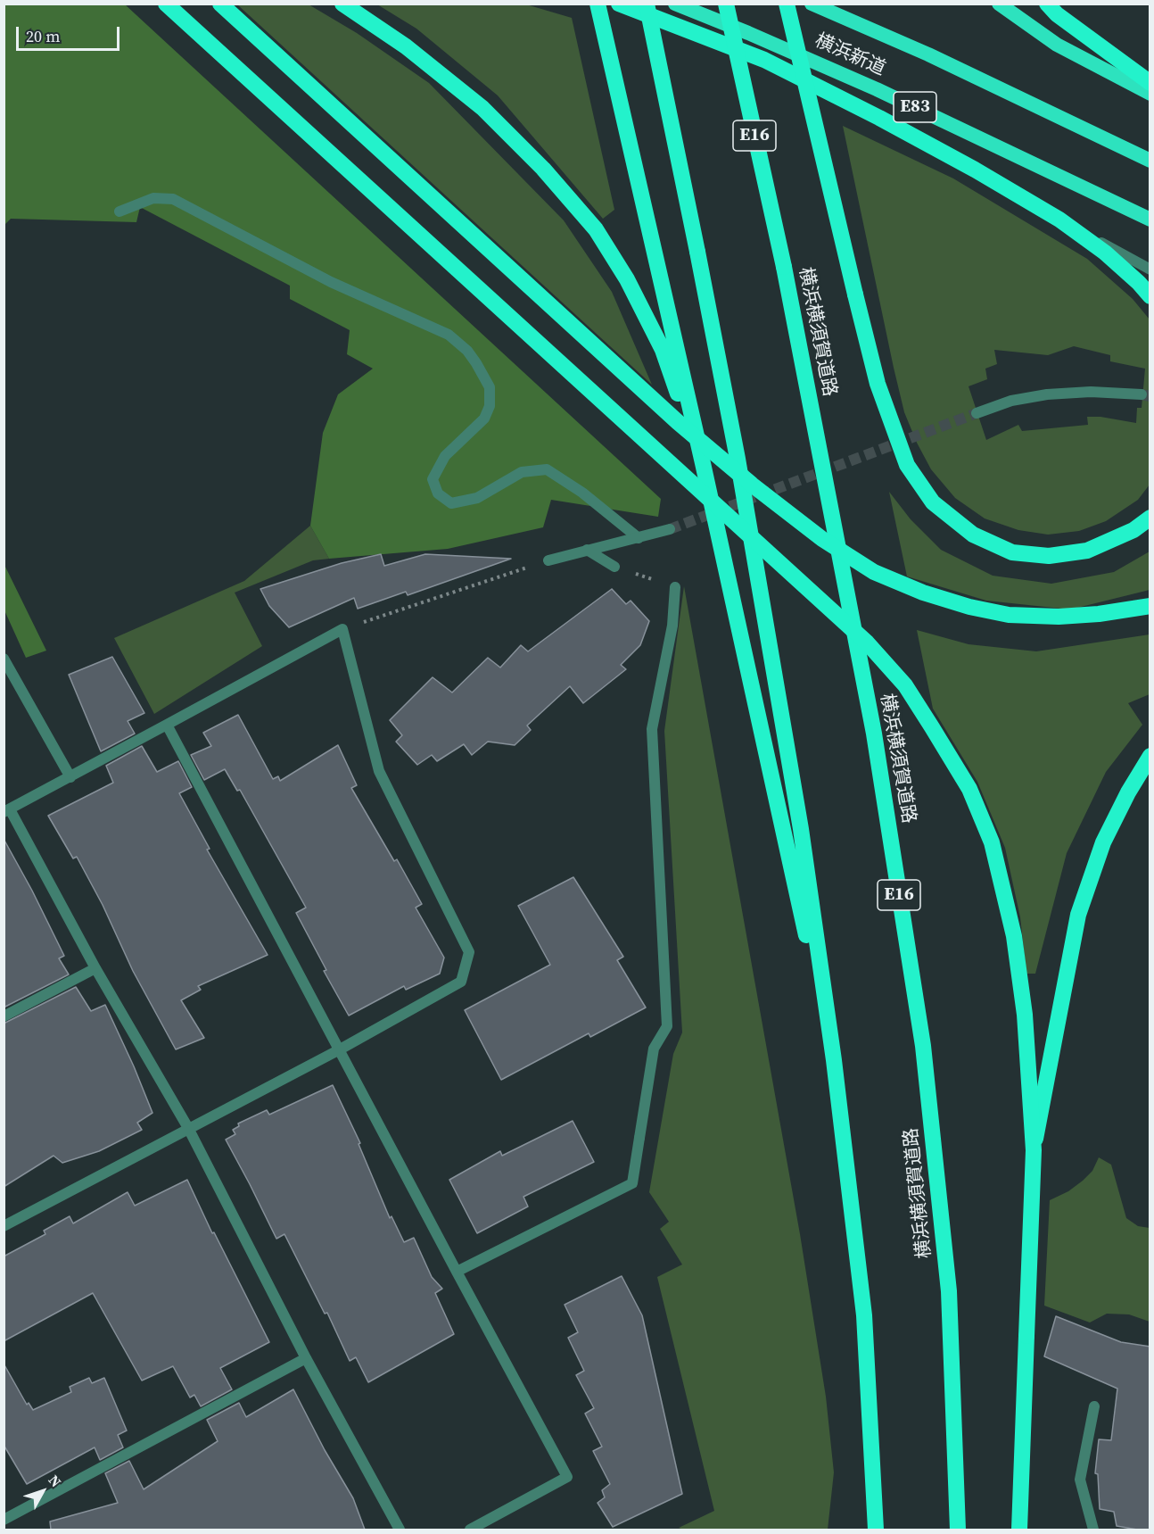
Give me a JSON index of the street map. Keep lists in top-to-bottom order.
{
  "streets": {
    "highway": [
      "横浜新道",
      "E83",
      "E16",
      "横浜横須賀道路"
    ]
  },
  "scale_bar": "20 m",
  "north": "top right"
}
